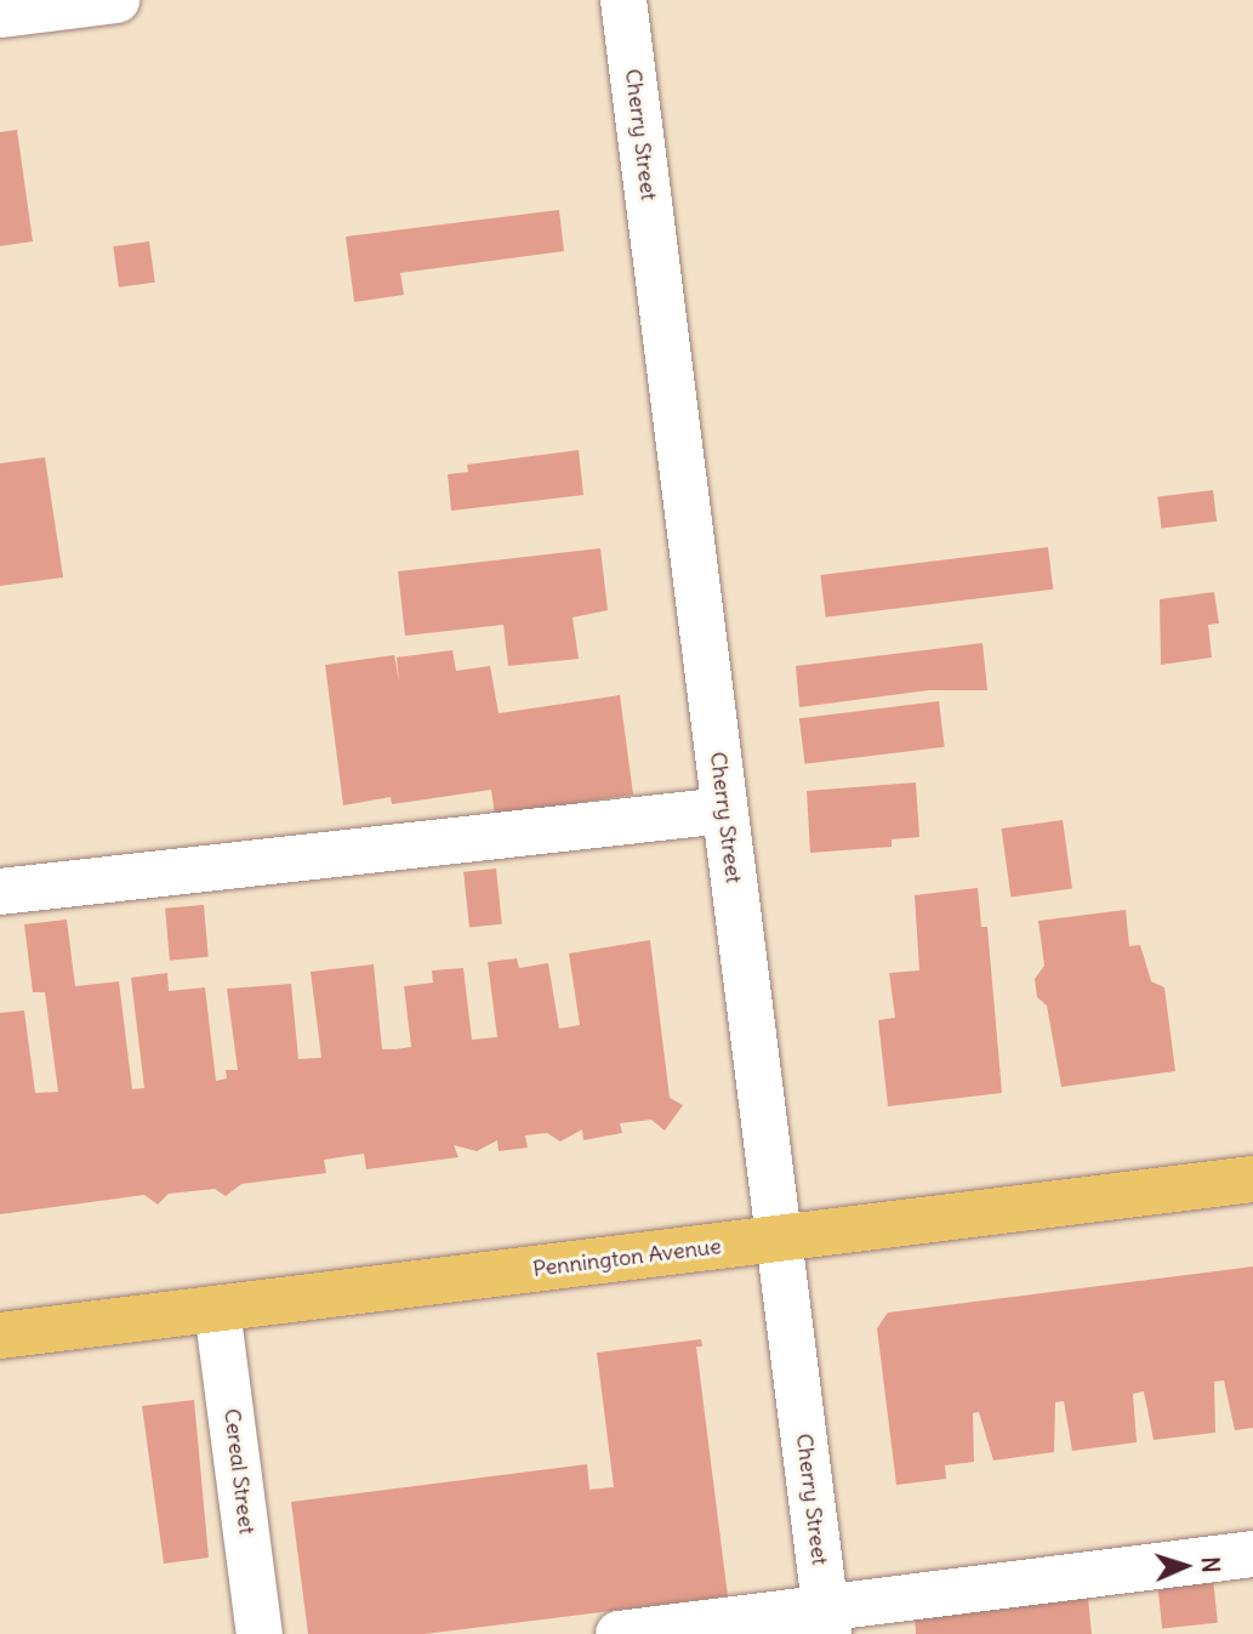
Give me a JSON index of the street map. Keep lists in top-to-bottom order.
{
  "streets": {
    "main road": ["Pennington Avenue"],
    "street": ["Cherry Street", "Cereal Street"]
  },
  "crossings": [
    ["Cherry Street", "Pennington Avenue"],
    ["Pennington Avenue", "Cereal Street"]
  ],
  "north": "right"
}
